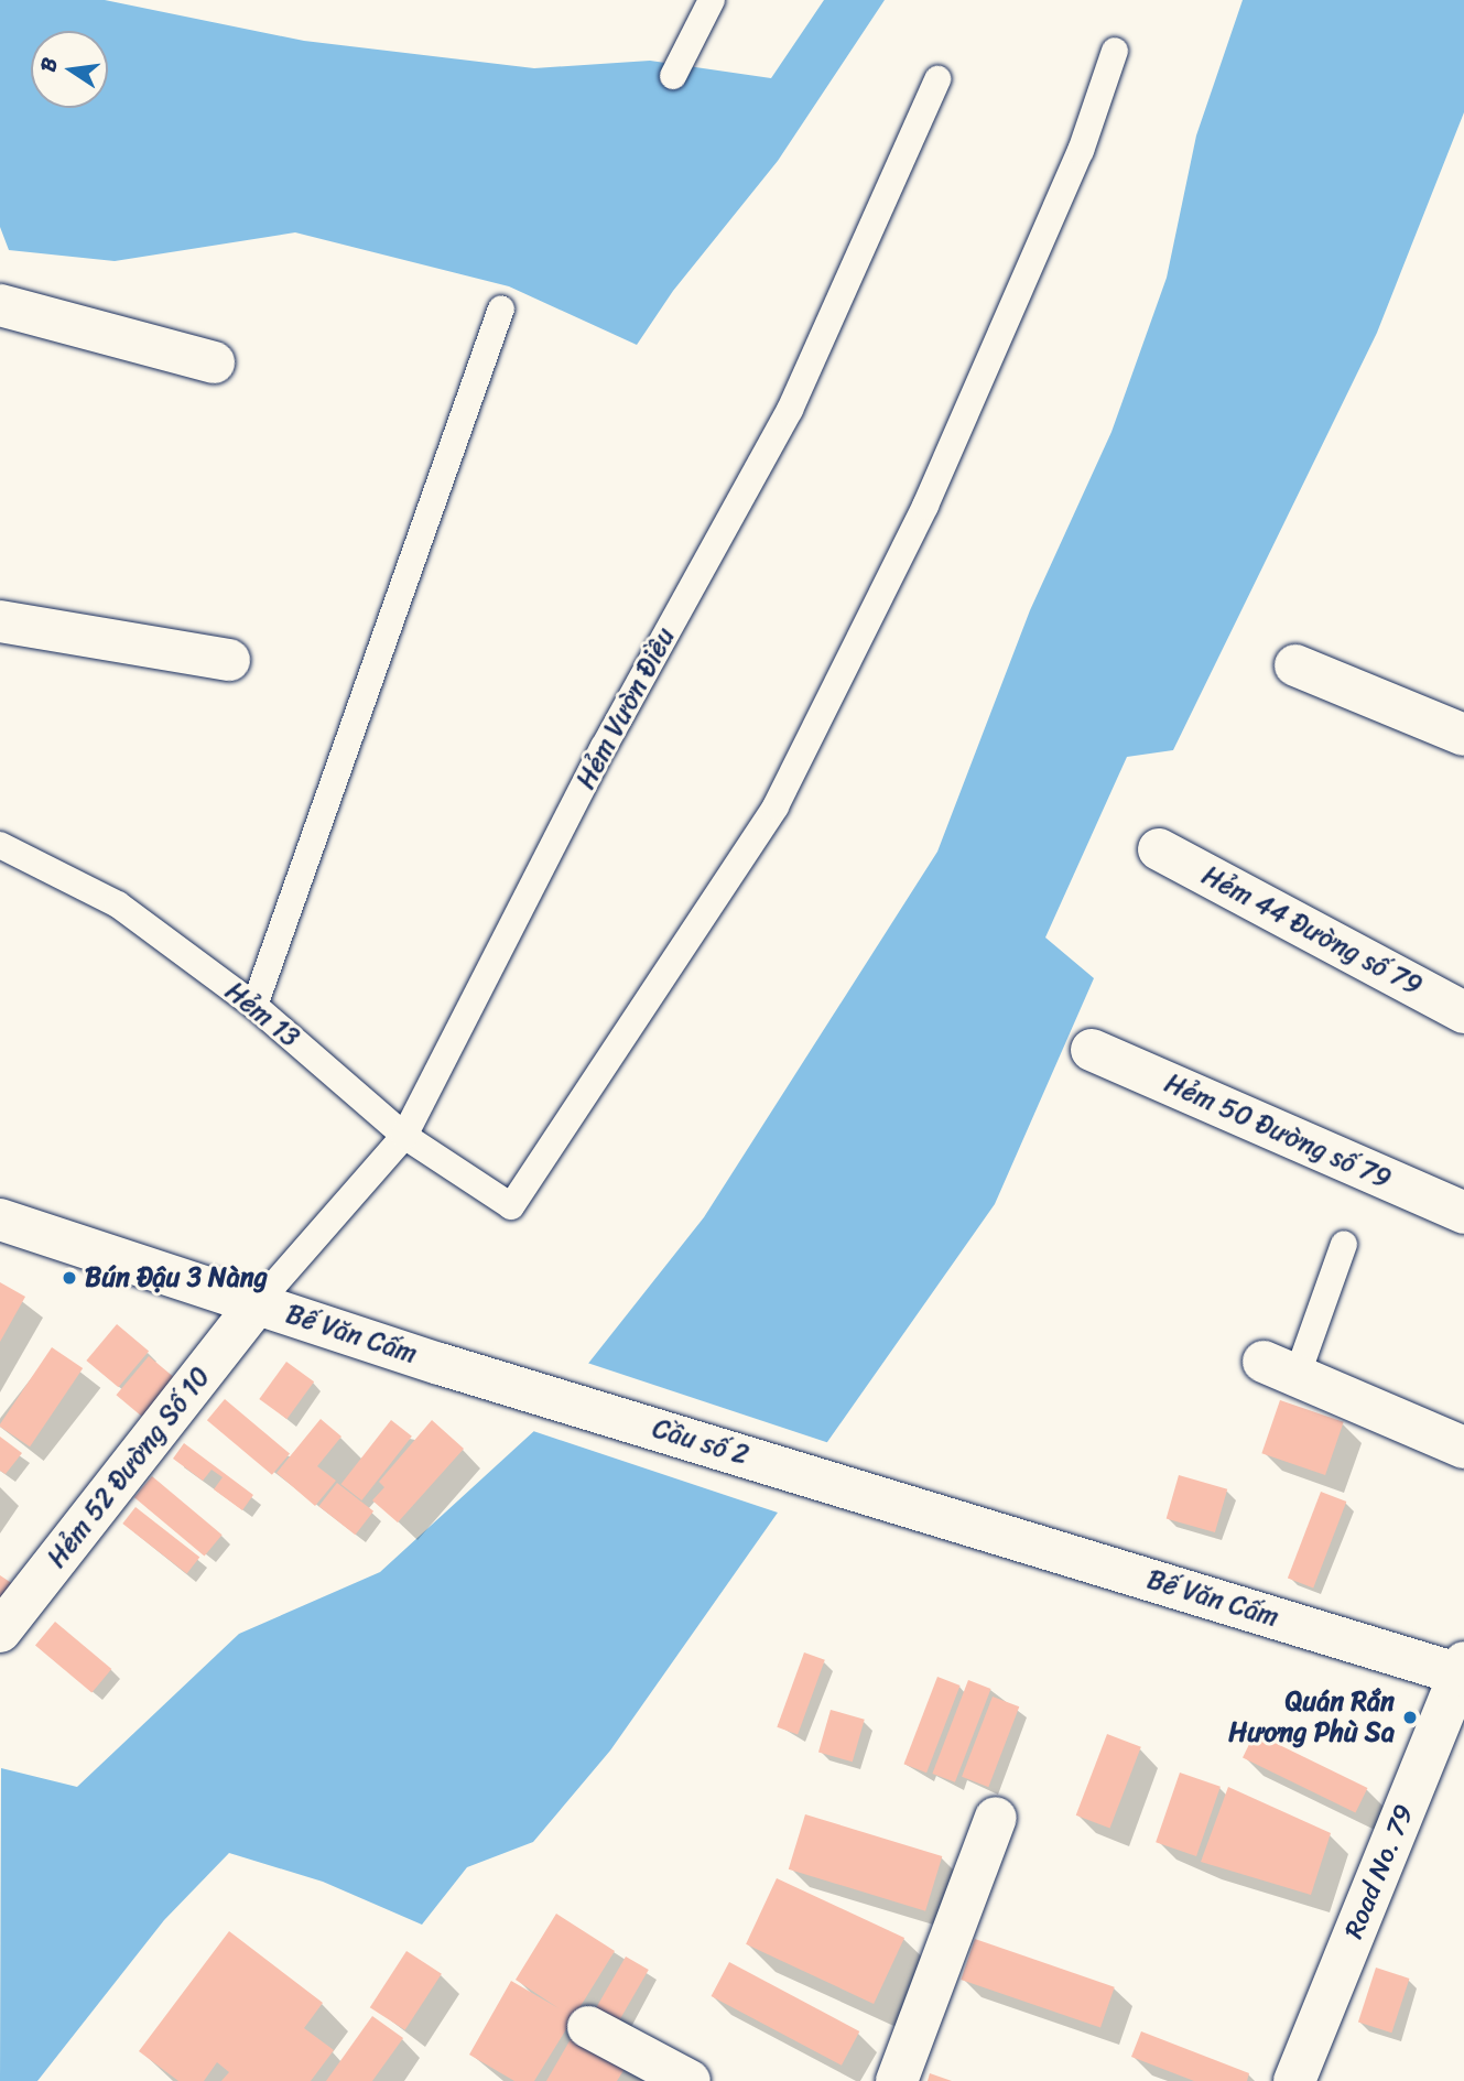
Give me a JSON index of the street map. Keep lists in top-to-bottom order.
{
  "streets": {
    "street": [
      "Hẻm 44 Đường số 79",
      "Hẻm 50 Đường số 79",
      "Bế Văn Cấm",
      "Cầu số 2",
      "Hẻm 52 Đường Số 10",
      "Road No. 79"
    ],
    "lane": ["Hẻm Vườn Điều", "Hẻm 13"]
  },
  "crossings": [
    ["Hẻm Vườn Điều", "Hẻm 13"],
    ["Hẻm Vườn Điều", "Bế Văn Cấm"],
    ["Hẻm Vườn Điều", "Hẻm 52 Đường Số 10"],
    ["Bế Văn Cấm", "Cầu số 2"],
    ["Bế Văn Cấm", "Hẻm 52 Đường Số 10"],
    ["Bế Văn Cấm", "Road No. 79"]
  ],
  "places": ["Bún Đậu 3 Nàng", "Quán Rắn Hương Phù Sa"],
  "north": "left"
}
